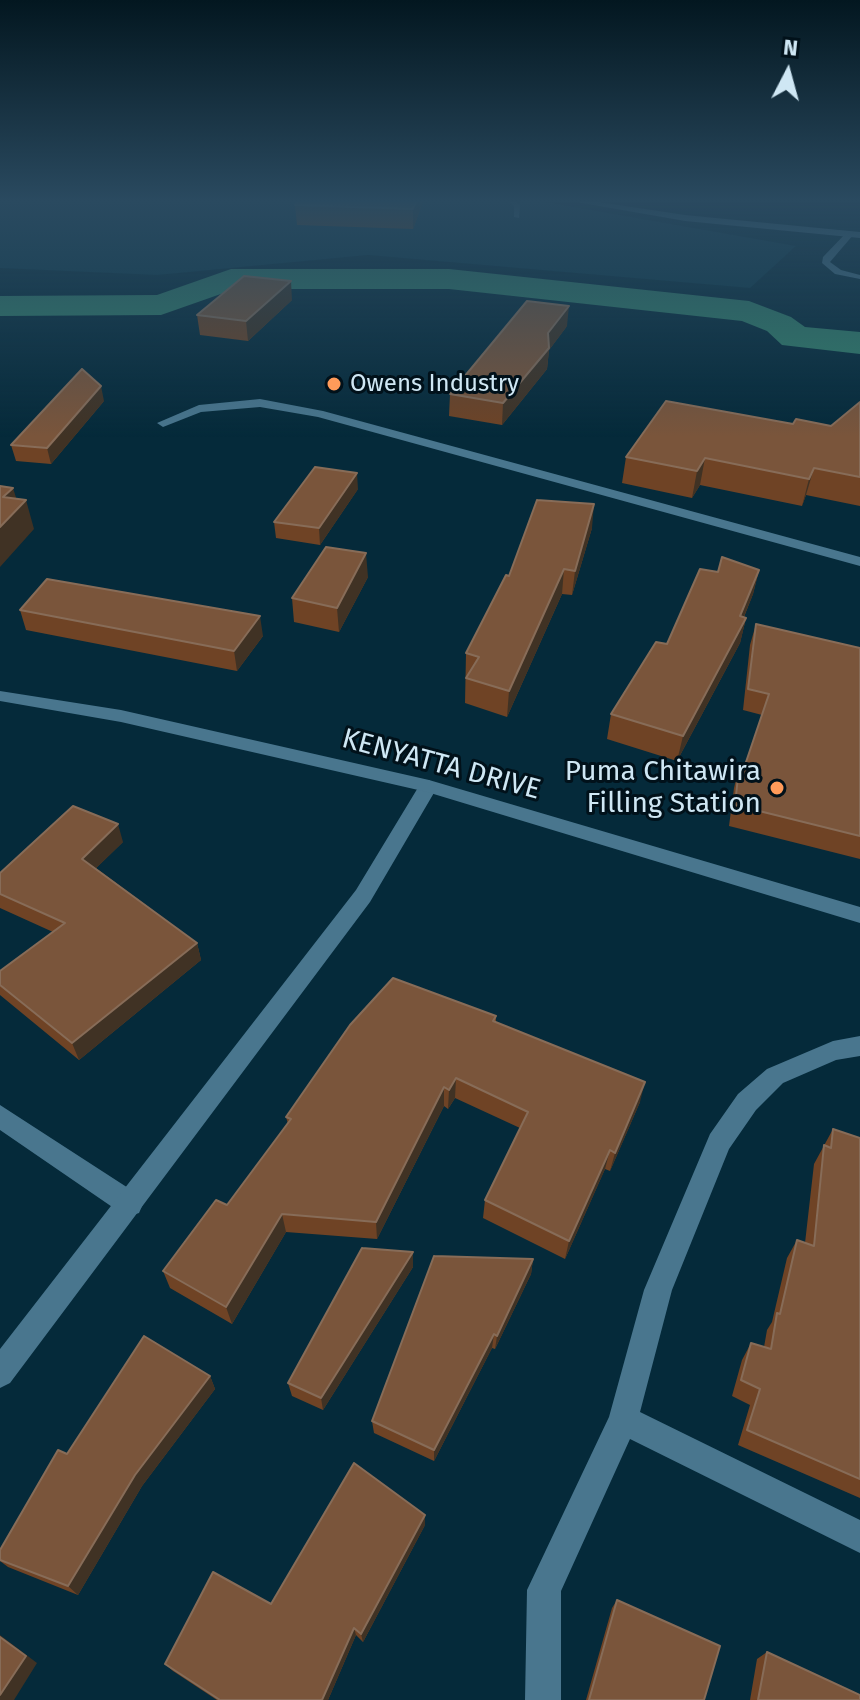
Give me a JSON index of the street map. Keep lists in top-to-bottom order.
{
  "streets": {
    "street": ["KENYATTA DRIVE"]
  },
  "places": ["Owens Industry", "Puma Chitawira Filling Station"],
  "north": "top"
}
